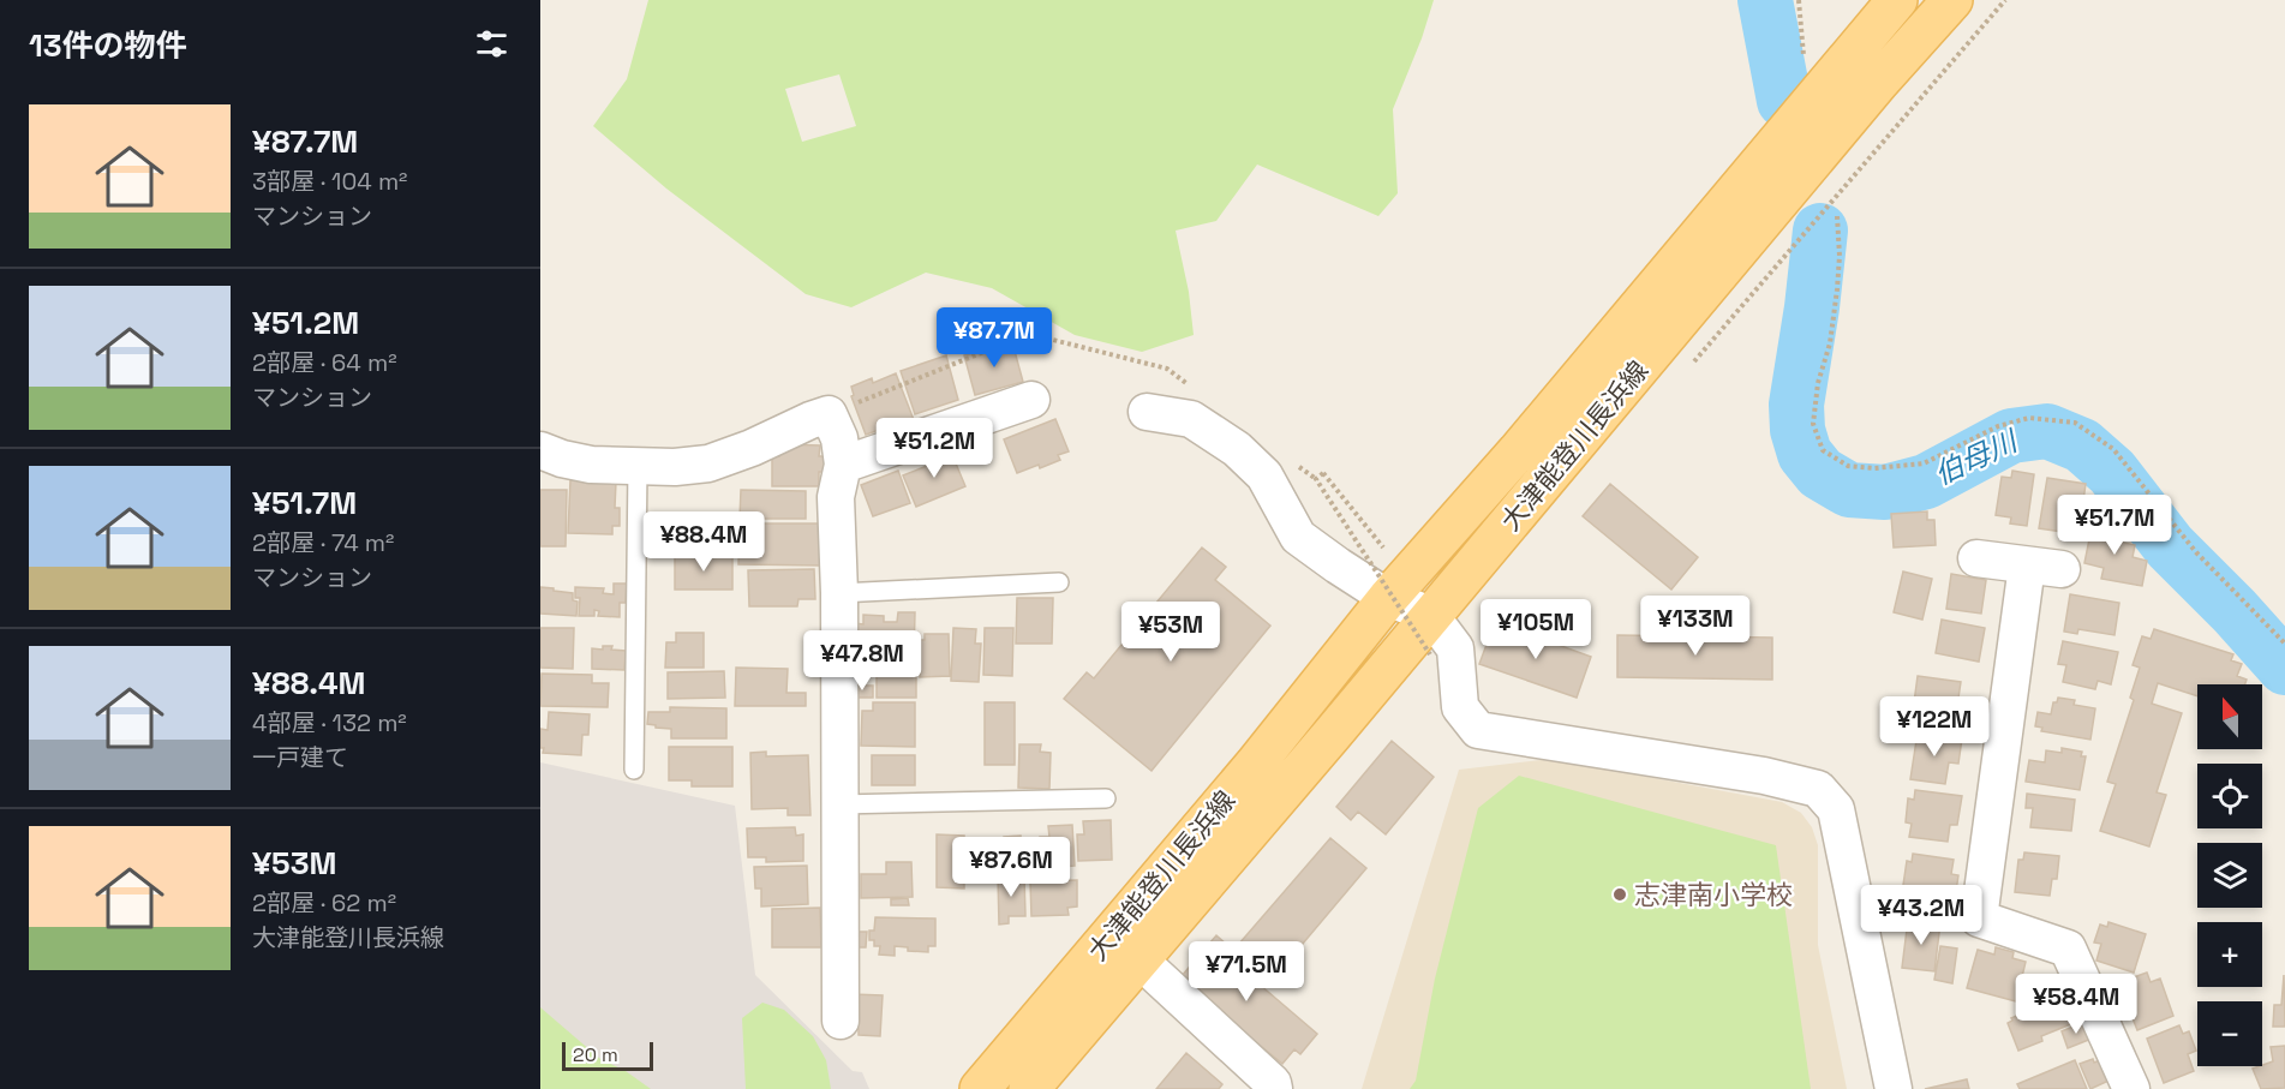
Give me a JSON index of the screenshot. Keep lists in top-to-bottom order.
{
  "streets": {
    "main road": ["大津能登川長浜線"]
  },
  "water": ["伯母川"],
  "places": ["志津南小学校"],
  "scale_bar": "20 m",
  "north": "top",
  "page": {
    "heading": "13件の物件",
    "list": [
      {
        "name": "¥87.7M",
        "note": "3部屋 · 104 m² · マンション"
      },
      {
        "name": "¥51.2M",
        "note": "2部屋 · 64 m² · マンション"
      },
      {
        "name": "¥51.7M",
        "note": "2部屋 · 74 m² · マンション"
      },
      {
        "name": "¥88.4M",
        "note": "4部屋 · 132 m² · 一戸建て"
      },
      {
        "name": "¥53M",
        "note": "2部屋 · 62 m² · 大津能登川長浜線"
      }
    ],
    "price": [
      "¥87.7M",
      "¥51.2M",
      "¥51.7M",
      "¥88.4M",
      "¥133M",
      "¥105M",
      "¥53M",
      "¥47.8M",
      "¥122M",
      "¥87.6M",
      "¥43.2M",
      "¥71.5M",
      "¥58.4M"
    ],
    "map_buttons": ["+", "−"],
    "scale": "20 m"
  }
}
